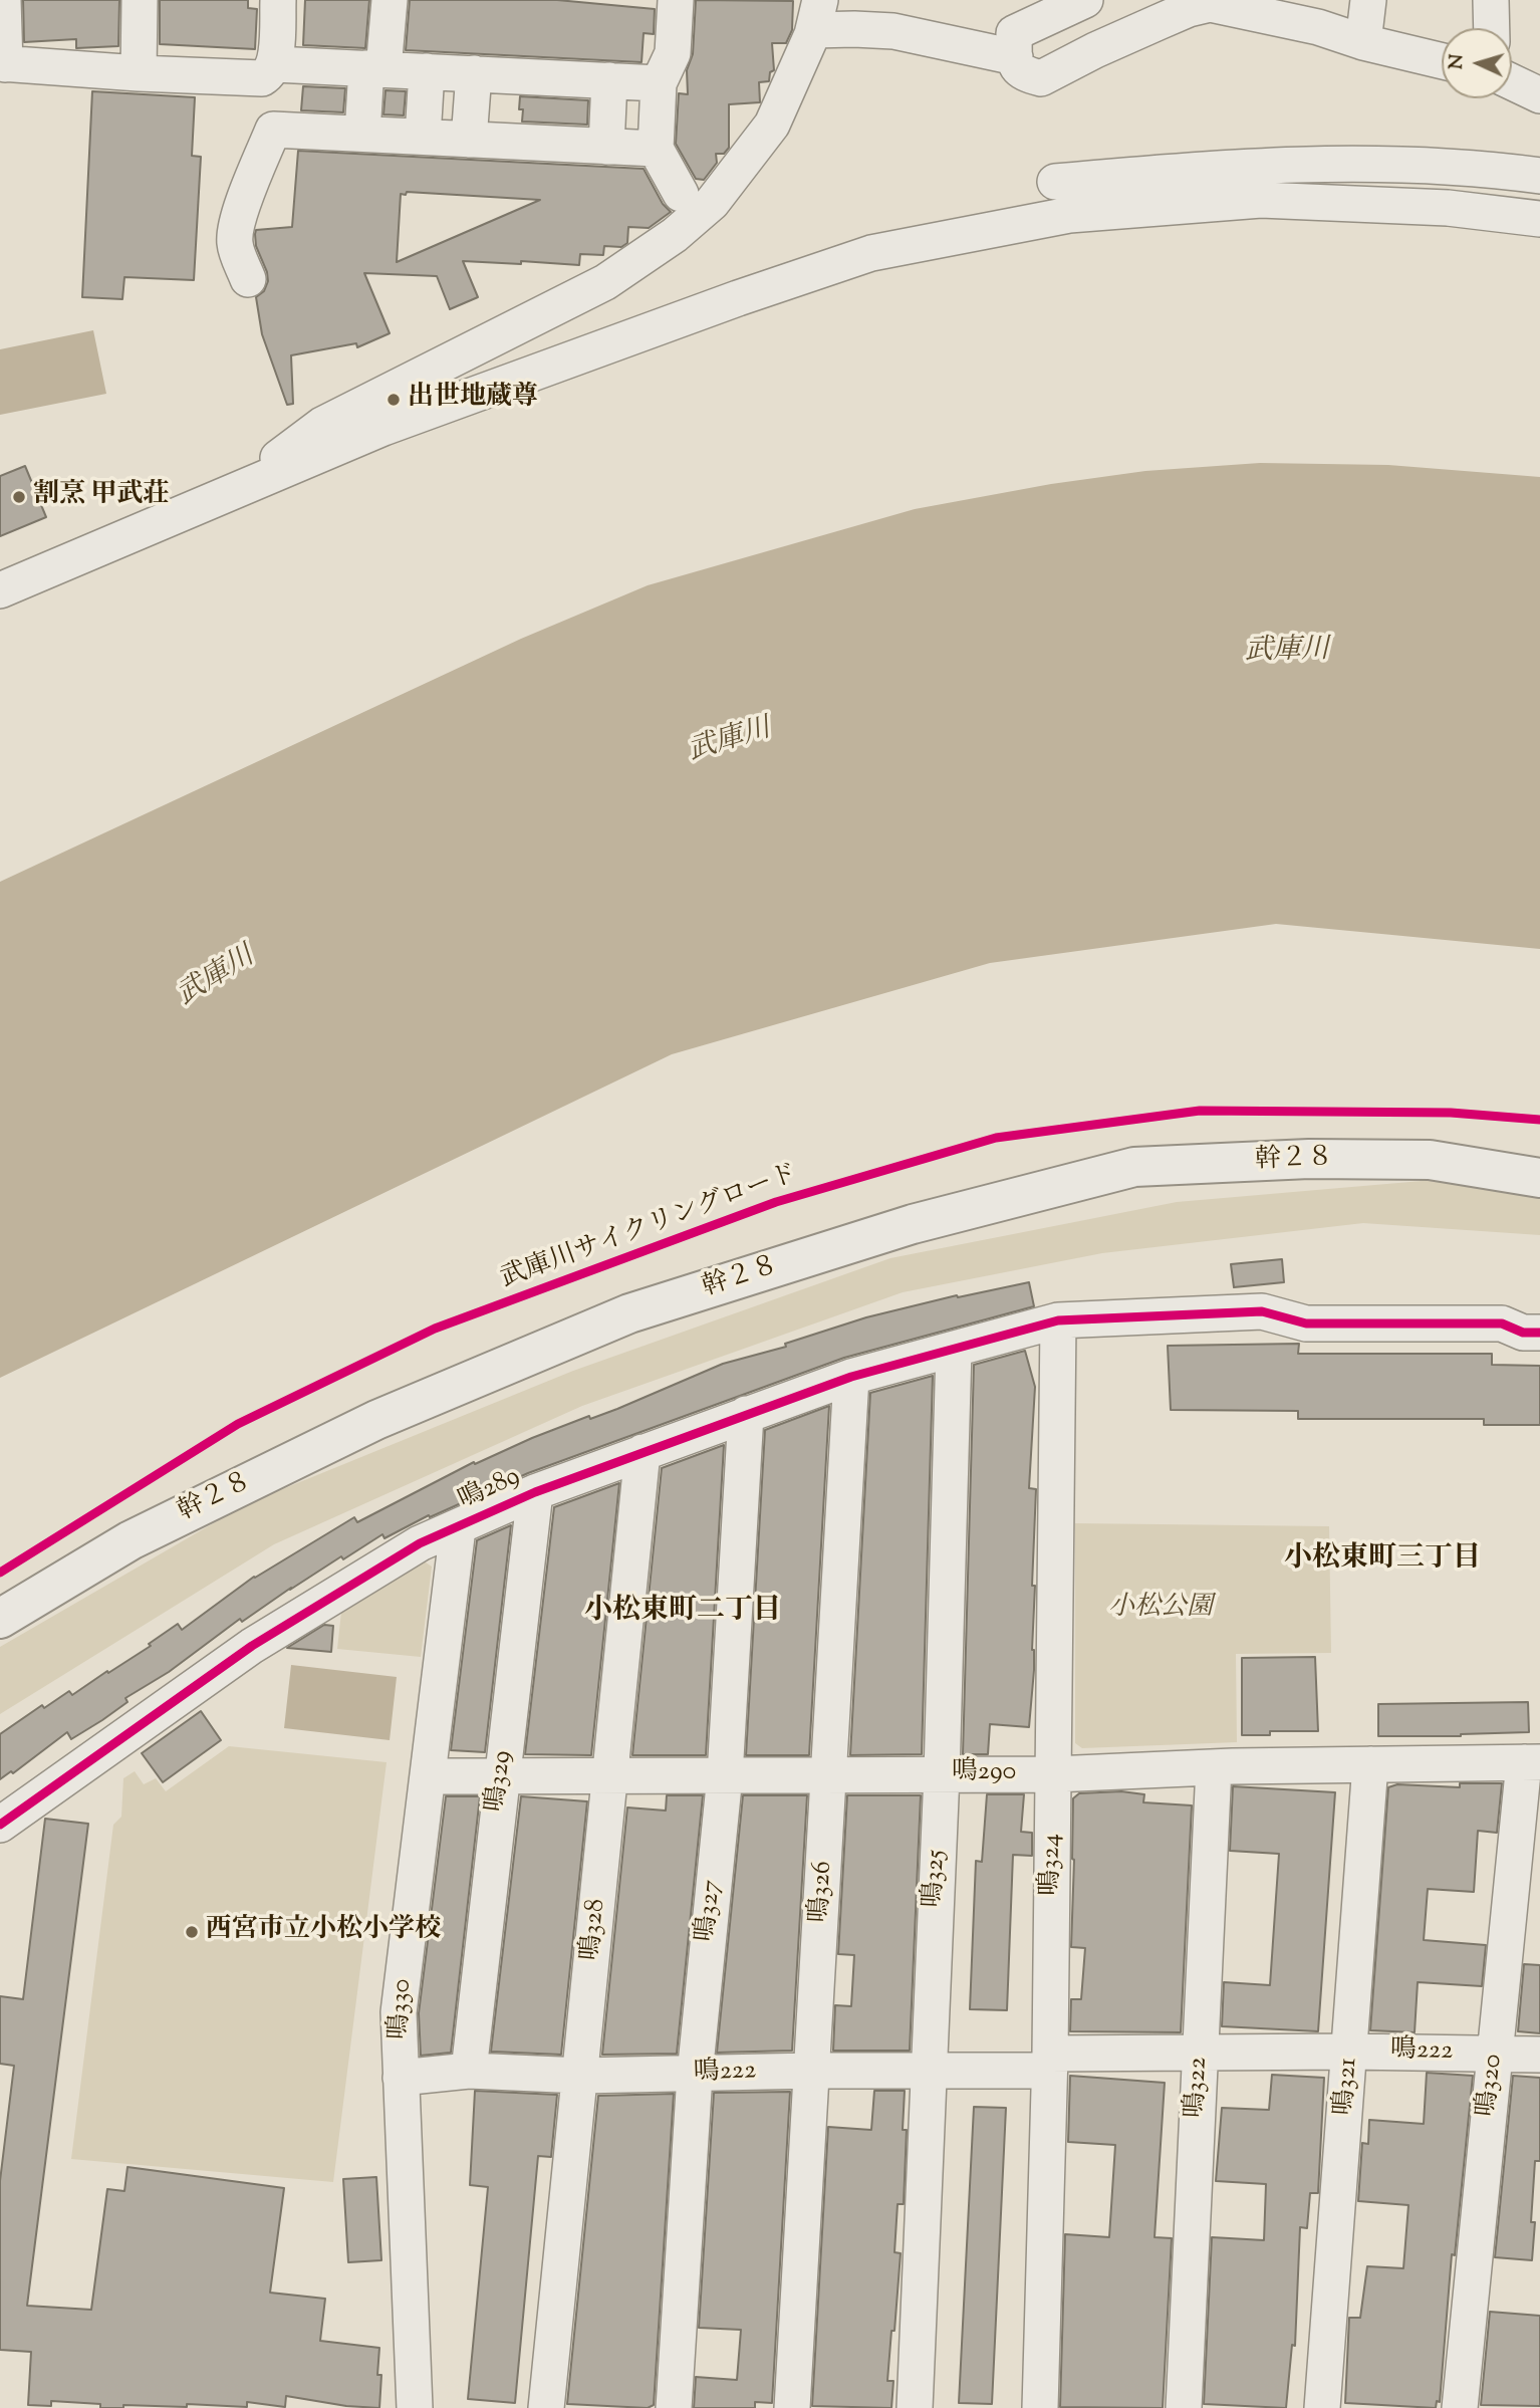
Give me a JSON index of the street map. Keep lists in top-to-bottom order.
{
  "streets": {
    "street": [
      "幹２８",
      "鳴289",
      "鳴290",
      "鳴329",
      "鳴324",
      "鳴325",
      "鳴326",
      "鳴327",
      "鳴328",
      "鳴330",
      "鳴222",
      "鳴320",
      "鳴321",
      "鳴322"
    ],
    "cycle path": ["武庫川サイクリングロード"]
  },
  "crossings": [
    ["鳴289", "鳴329"],
    ["鳴289", "鳴324"],
    ["鳴289", "鳴325"],
    ["鳴289", "鳴326"],
    ["鳴289", "鳴327"],
    ["鳴289", "鳴328"],
    ["鳴289", "鳴330"],
    ["鳴290", "鳴329"],
    ["鳴290", "鳴324"],
    ["鳴290", "鳴325"],
    ["鳴290", "鳴326"],
    ["鳴290", "鳴327"],
    ["鳴290", "鳴328"],
    ["鳴290", "鳴330"],
    ["鳴290", "鳴320"],
    ["鳴290", "鳴321"],
    ["鳴290", "鳴322"],
    ["鳴329", "鳴222"],
    ["鳴324", "鳴222"],
    ["鳴325", "鳴222"],
    ["鳴326", "鳴222"],
    ["鳴327", "鳴222"],
    ["鳴328", "鳴222"],
    ["鳴330", "鳴222"],
    ["鳴222", "鳴320"],
    ["鳴222", "鳴321"],
    ["鳴222", "鳴322"]
  ],
  "districts": ["小松東町三丁目", "小松東町二丁目"],
  "water": ["武庫川"],
  "parks": ["小松公園"],
  "places": ["出世地蔵尊", "割烹 甲武荘", "西宮市立小松小学校"],
  "north": "left"
}
